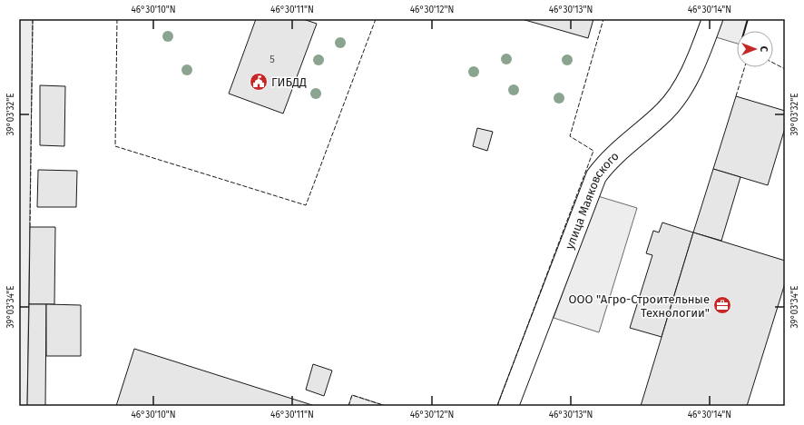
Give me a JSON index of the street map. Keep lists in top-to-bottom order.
{
  "streets": {
    "street": ["улица Маяковского"]
  },
  "places": {
    "public building": ["ГИБДД"],
    "office": ["ООО \"Агро-Строительные Технологии\""]
  },
  "house_numbers": ["5"],
  "north": "right",
  "coordinates": [
    "46°30'10\"N",
    "46°30'11\"N",
    "46°30'12\"N",
    "46°30'13\"N",
    "46°30'14\"N",
    "39°03'32\"E",
    "39°03'34\"E"
  ]
}
